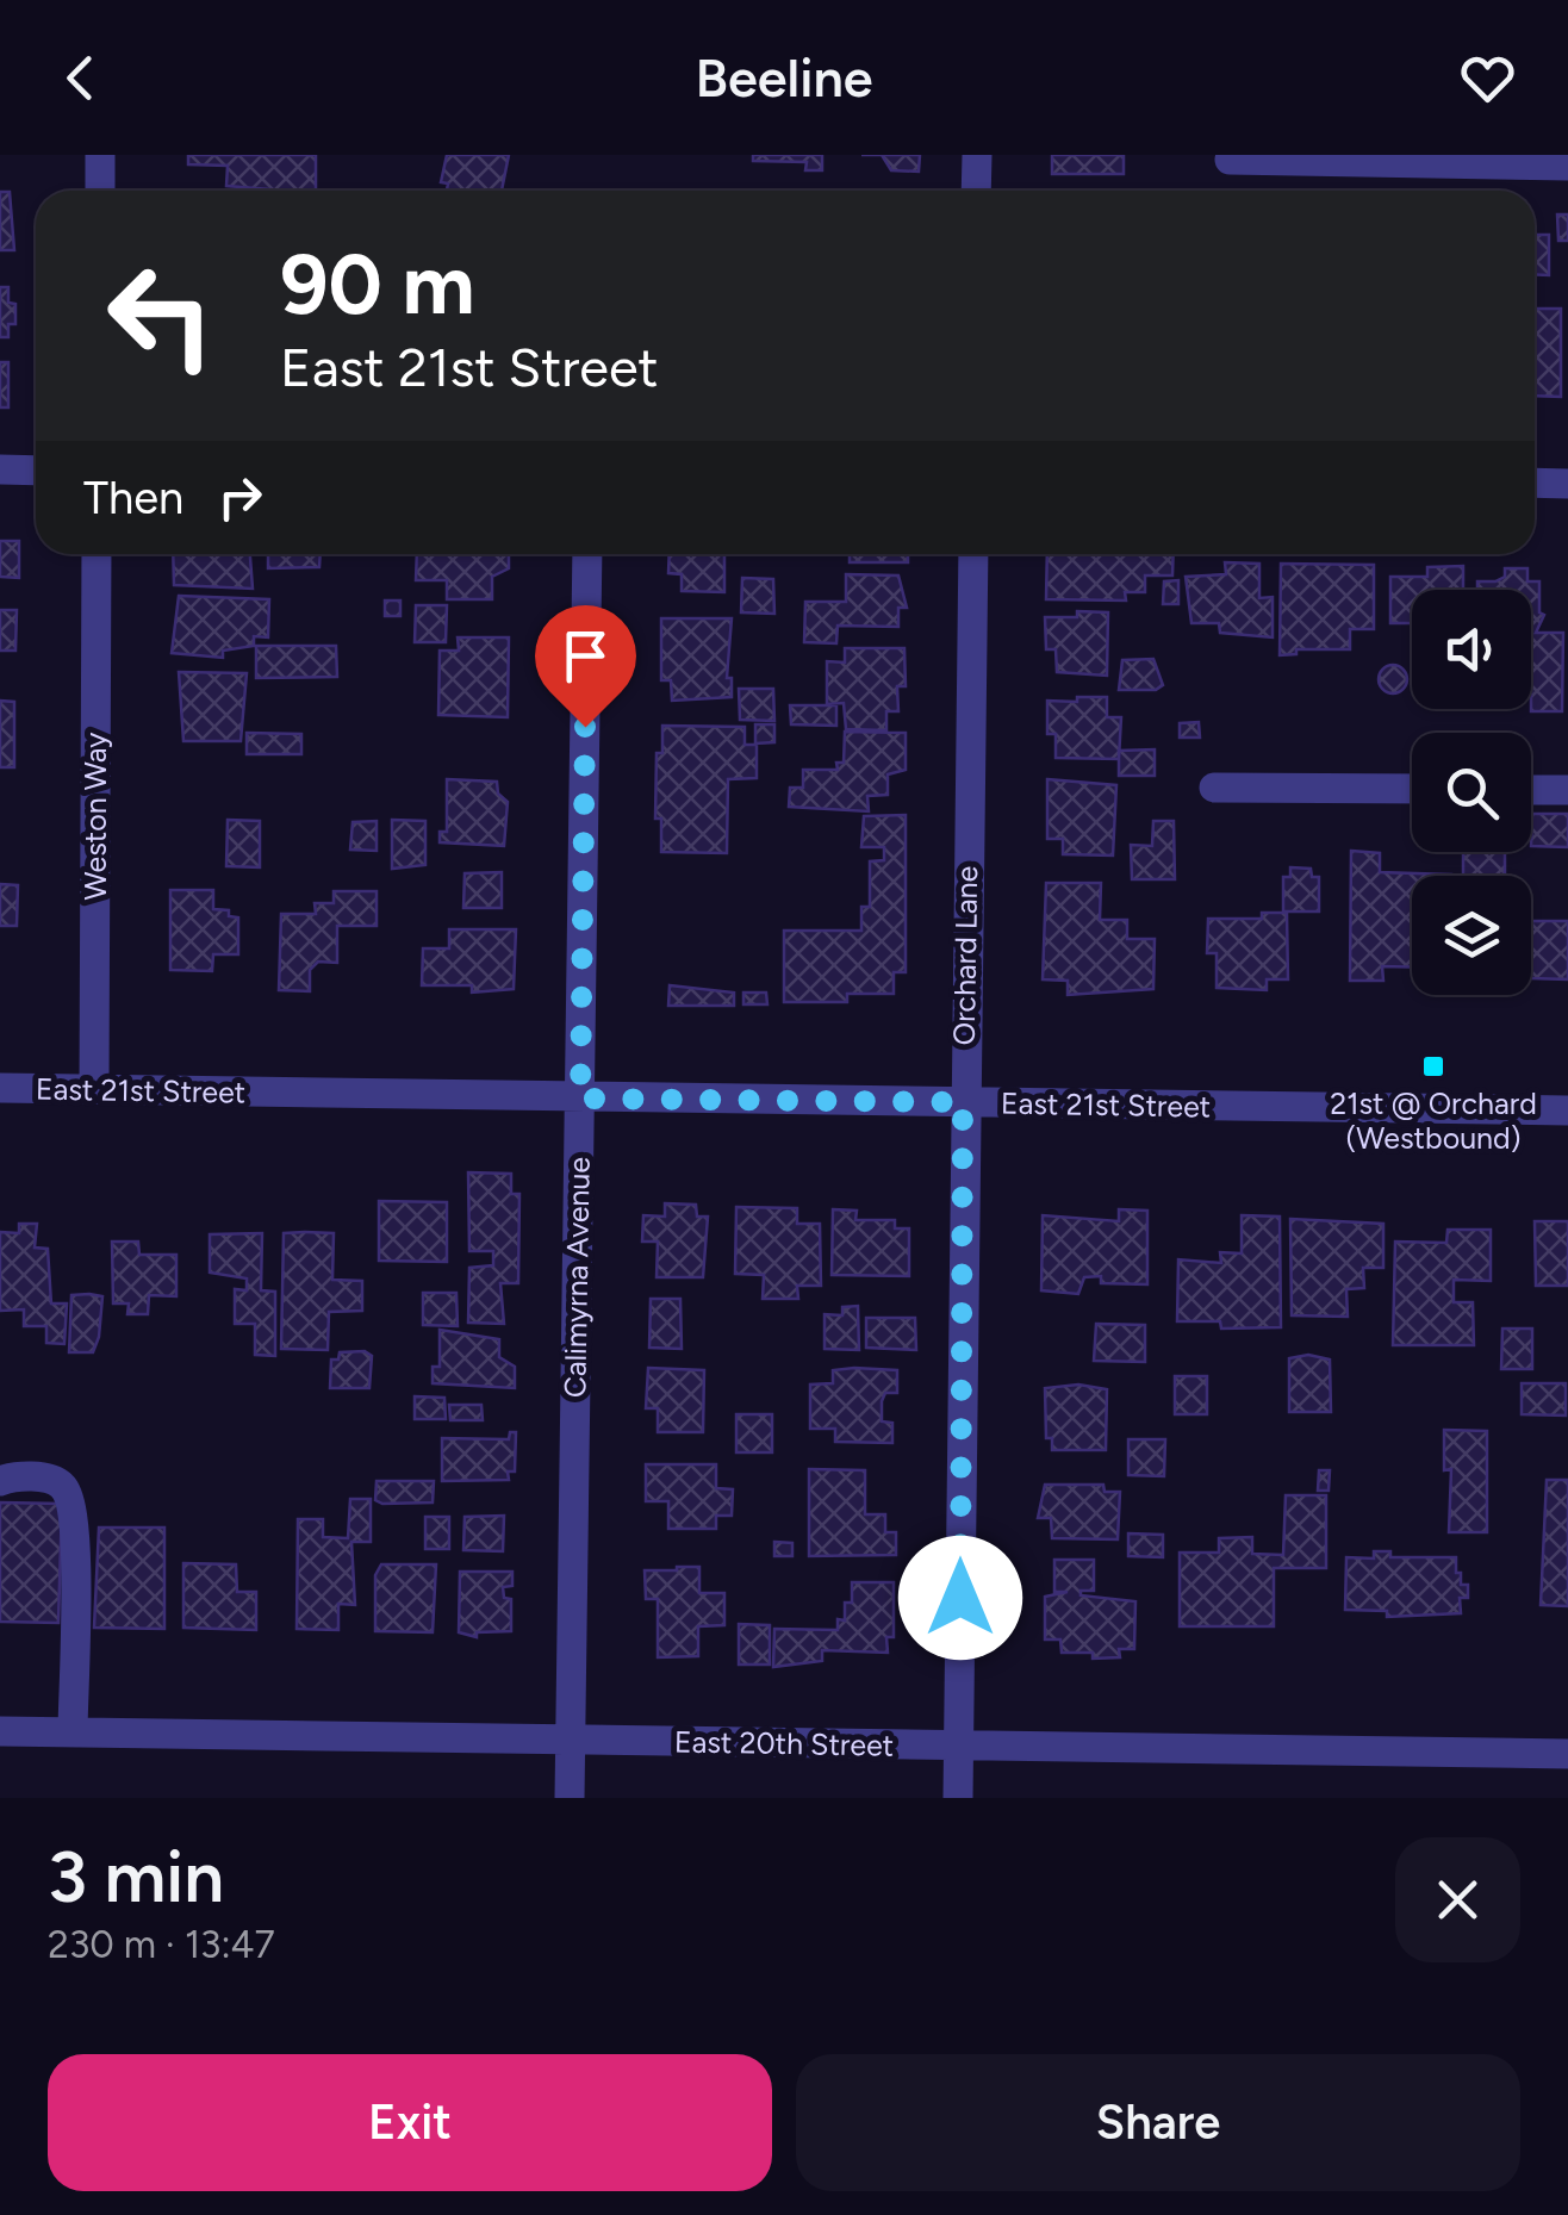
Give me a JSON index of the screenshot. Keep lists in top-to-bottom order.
{
  "streets": {
    "street": [
      "Weston Way",
      "Orchard Lane",
      "East 21st Street",
      "Calimyrna Avenue",
      "East 20th Street"
    ]
  },
  "crossings": [
    ["Weston Way", "East 21st Street"],
    ["Orchard Lane", "East 21st Street"],
    ["Orchard Lane", "East 20th Street"],
    ["East 21st Street", "Calimyrna Avenue"],
    ["Calimyrna Avenue", "East 20th Street"]
  ],
  "places": {
    "transit": ["21st @ Orchard (Westbound)"]
  },
  "page": {
    "header": "Beeline",
    "turn": ["90 m", "East 21st Street"],
    "then": "Then",
    "heading": ["3 min", "230 m · 13:47"],
    "buttons": ["Exit", "Share"]
  }
}
